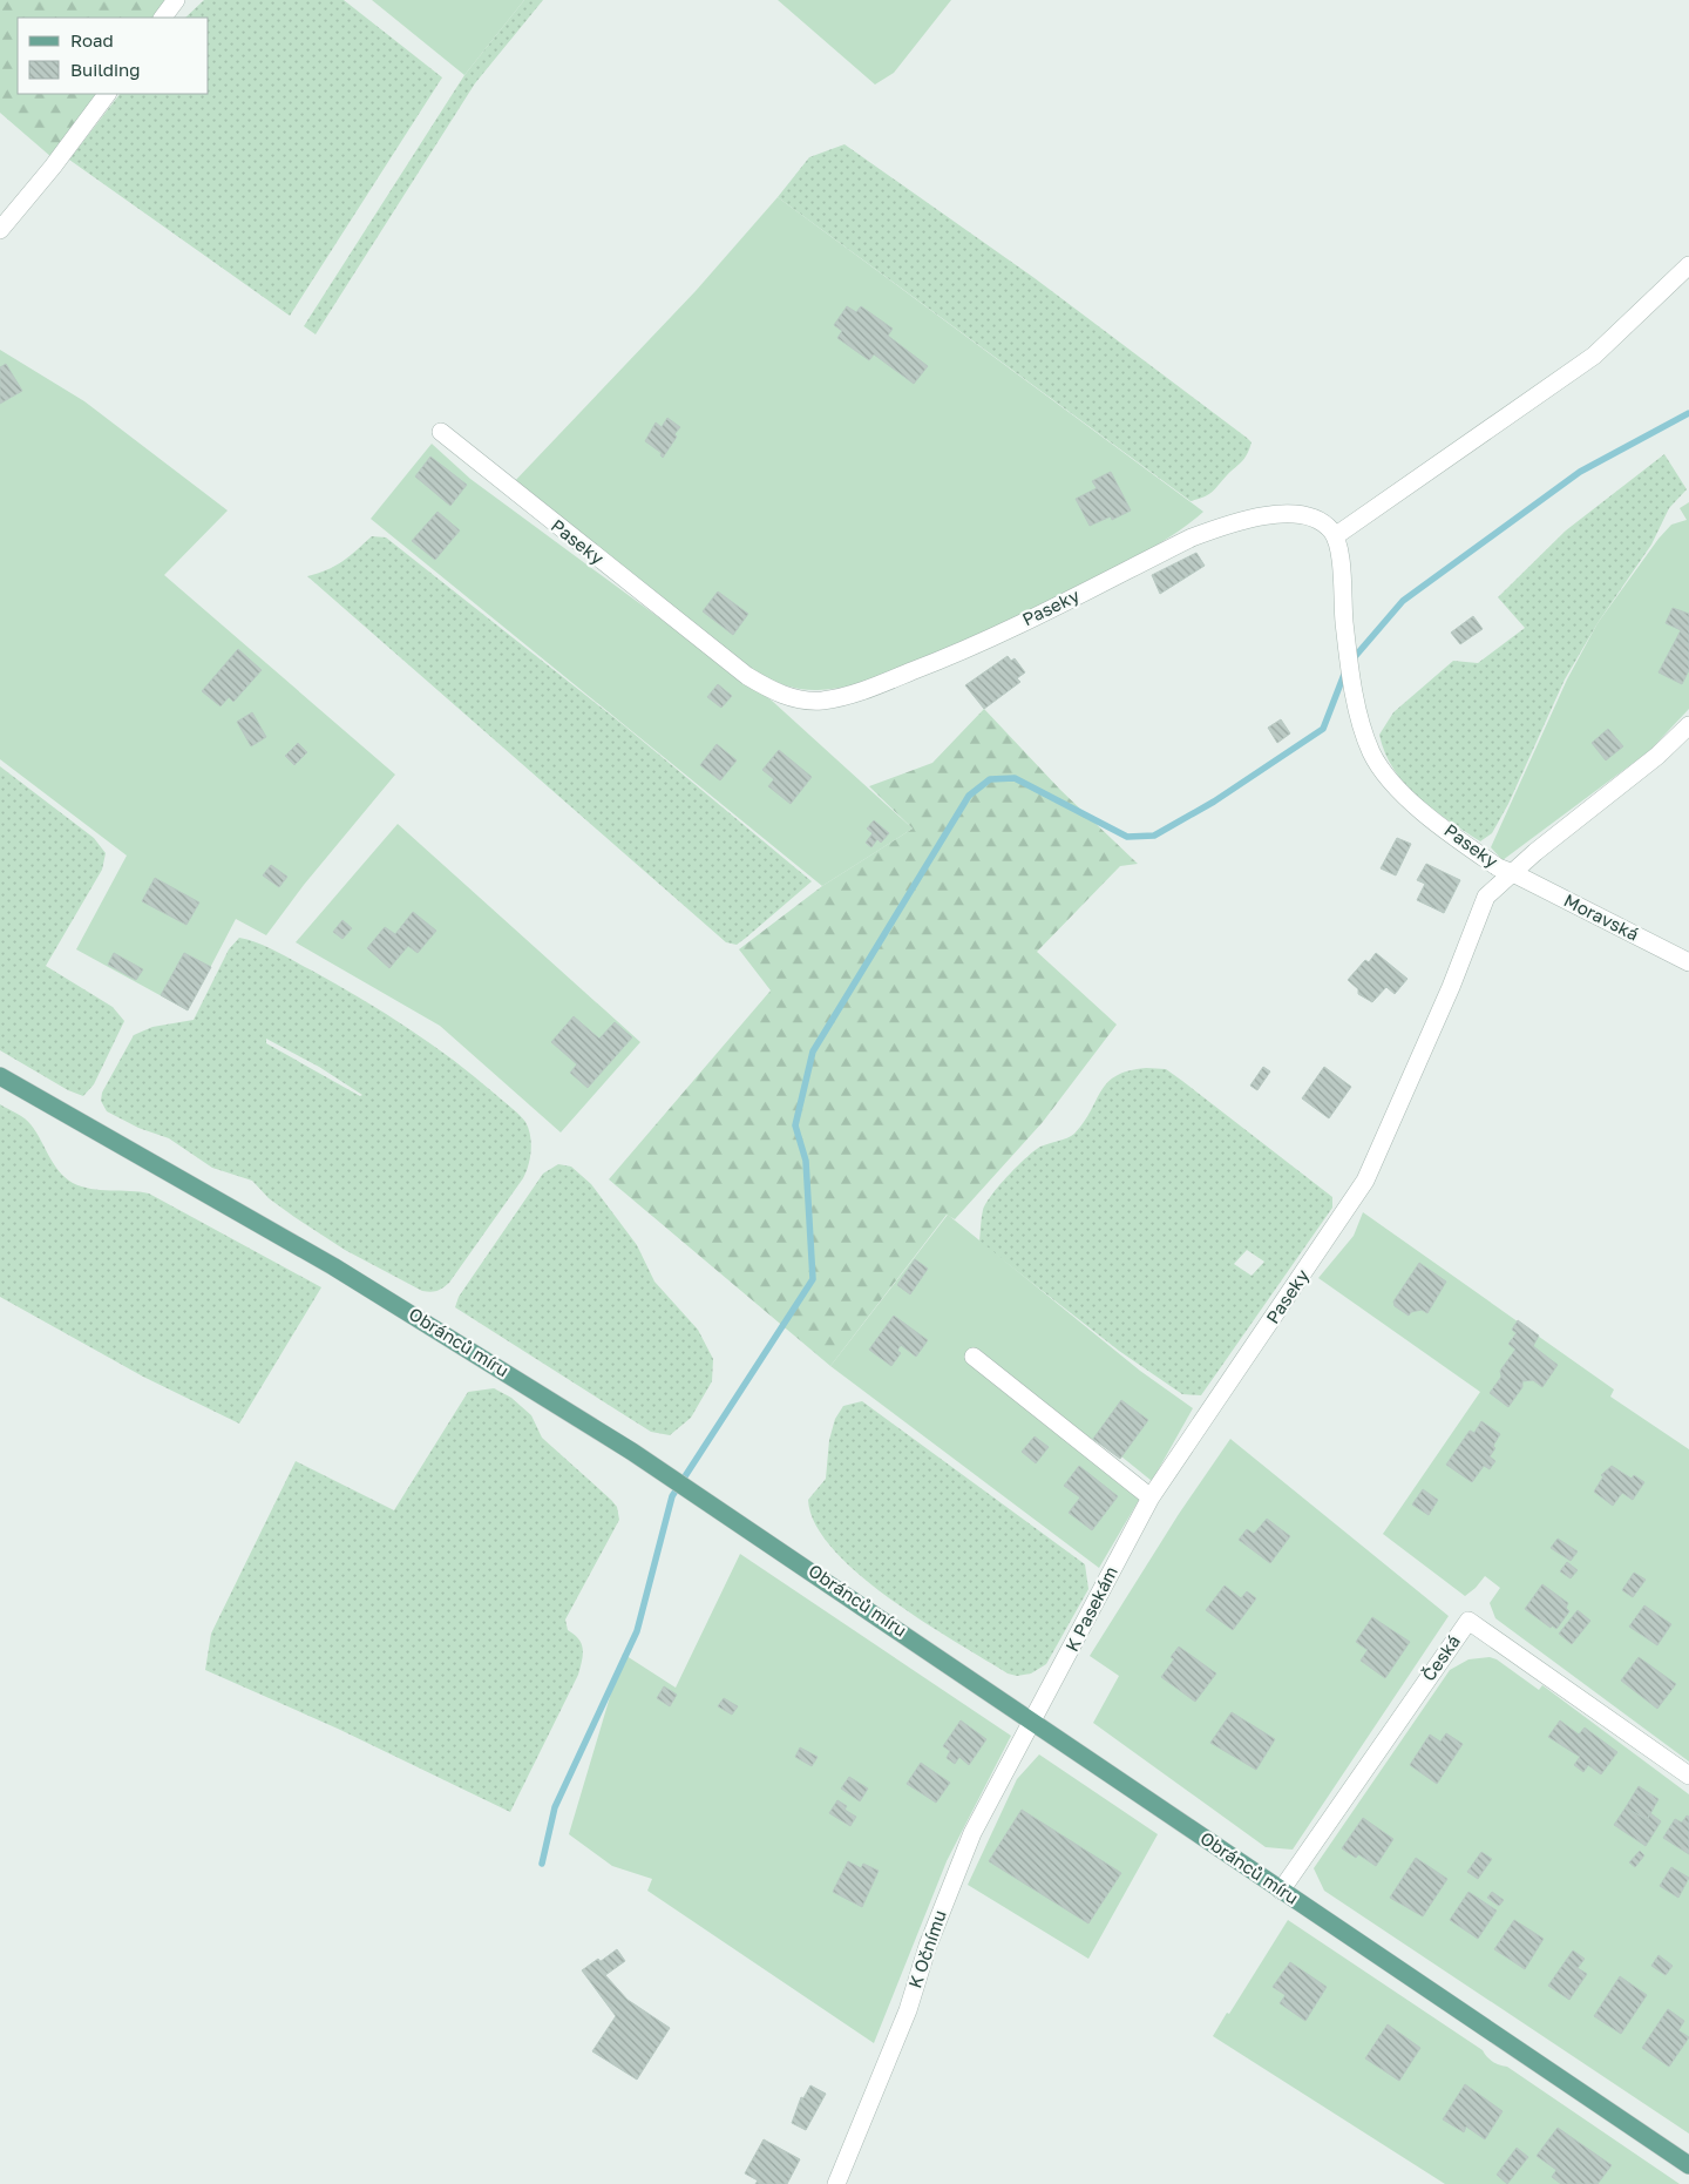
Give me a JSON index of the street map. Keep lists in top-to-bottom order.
{
  "streets": {
    "main road": ["Obránců míru"],
    "street": [
      "Paseky",
      "Moravská",
      "K Pasekám",
      "Česká",
      "K Očnímu"
    ]
  },
  "crossings": [
    ["Paseky", "Moravská"],
    ["Paseky", "K Pasekám"],
    ["Obránců míru", "K Pasekám"],
    ["Obránců míru", "Česká"],
    ["Obránců míru", "K Očnímu"],
    ["K Pasekám", "K Očnímu"]
  ],
  "legend": ["Road", "Building"]
}
